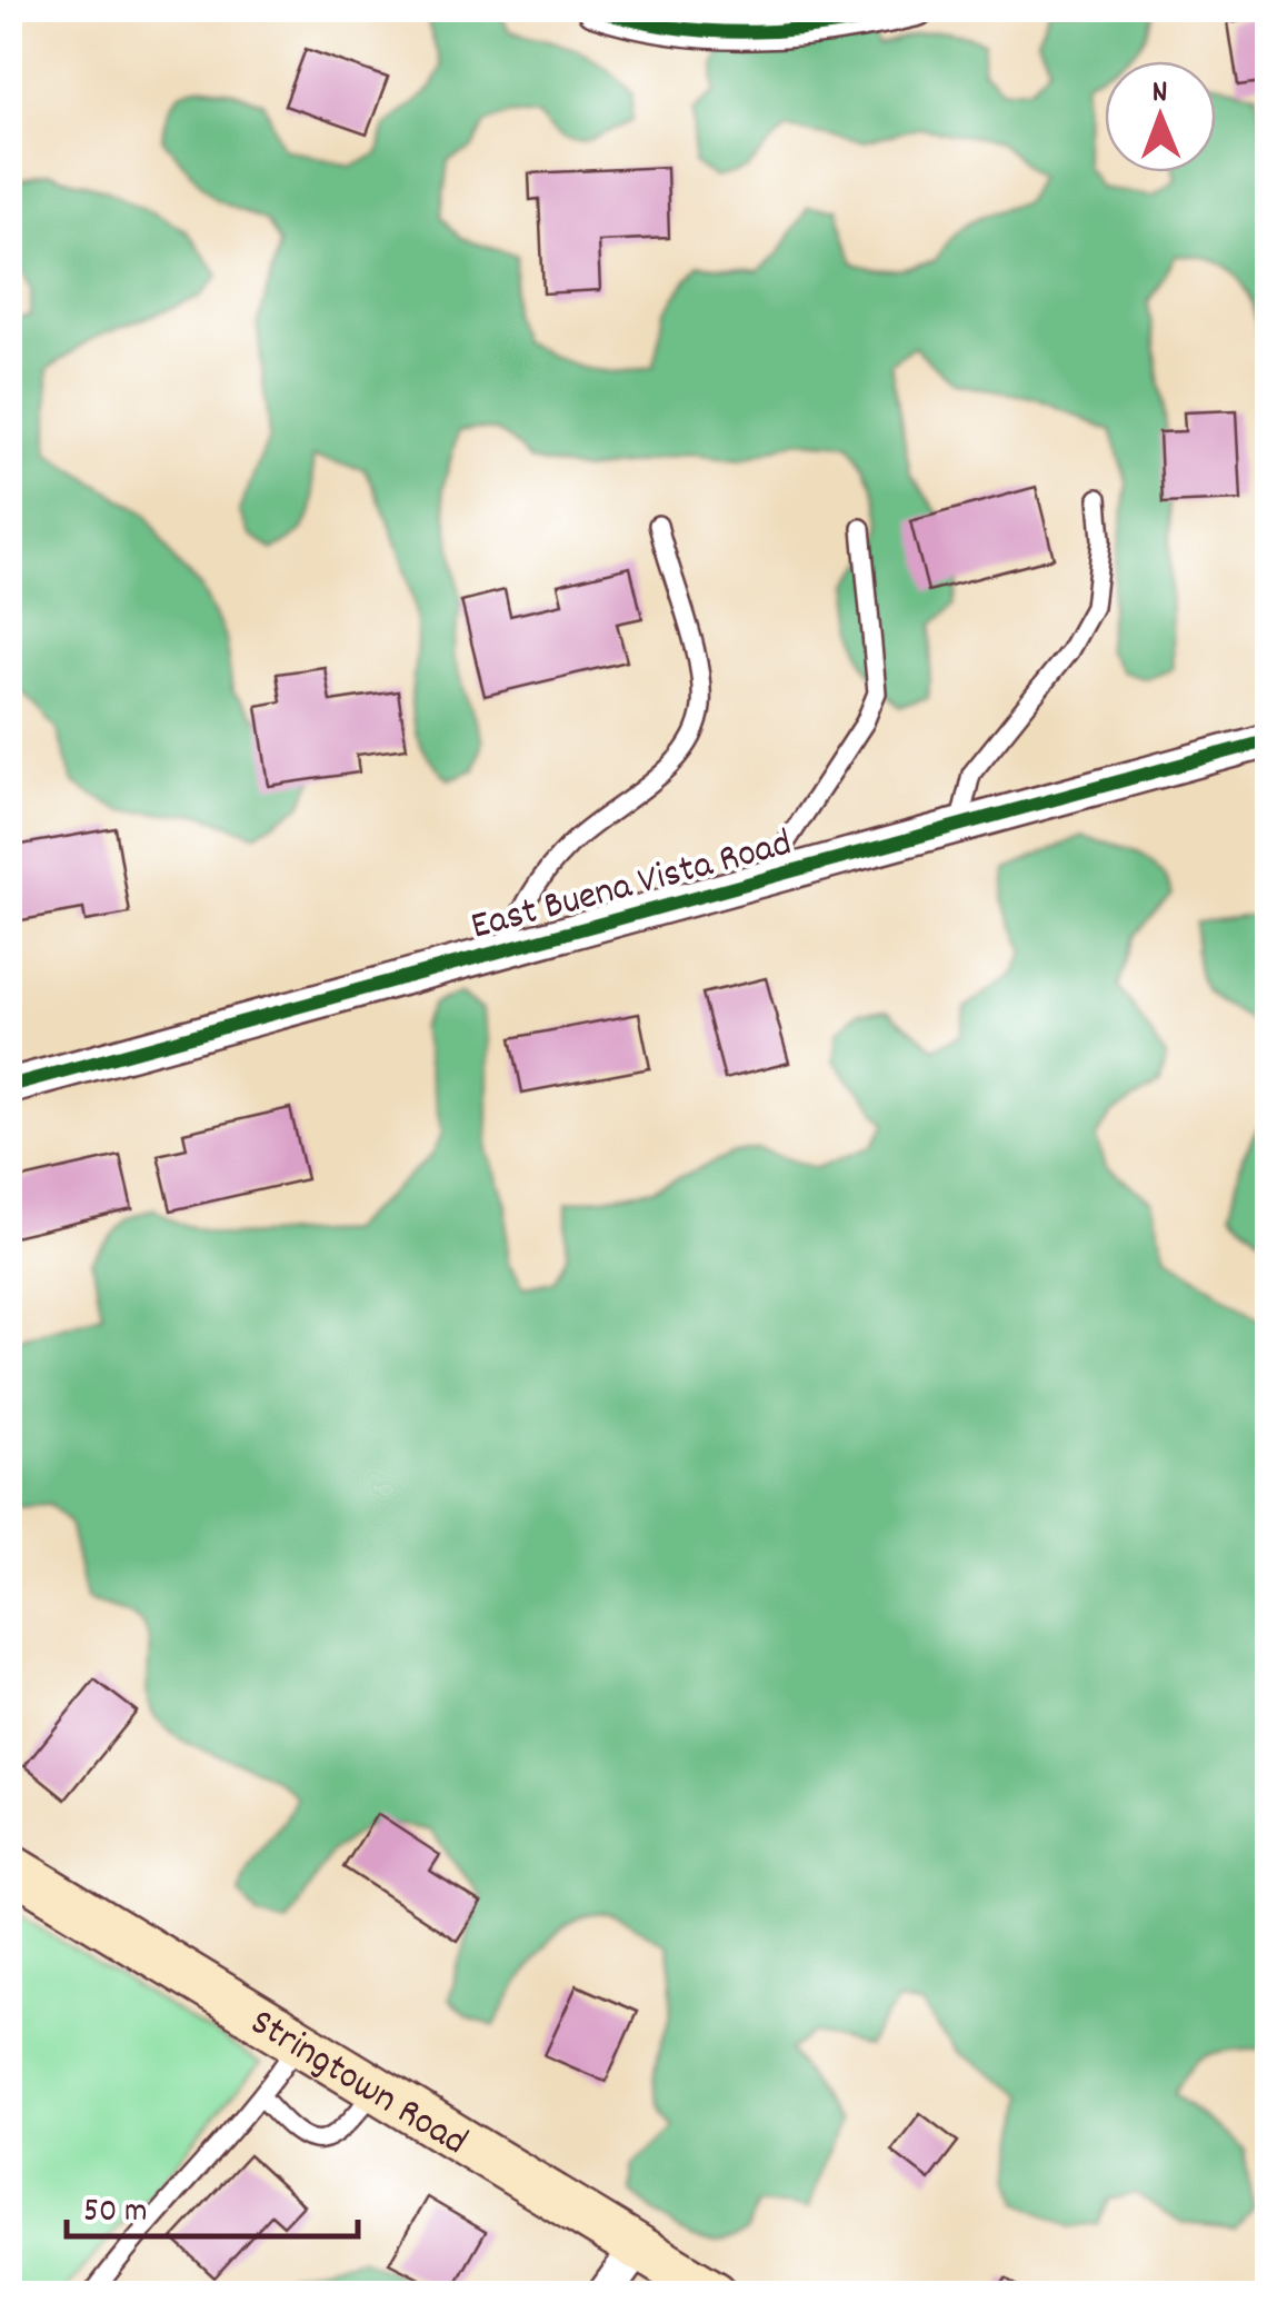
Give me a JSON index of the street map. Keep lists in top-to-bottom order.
{
  "streets": {
    "main road": ["Stringtown Road"],
    "street": ["East Buena Vista Road"]
  },
  "scale_bar": "50 m",
  "north": "top"
}
